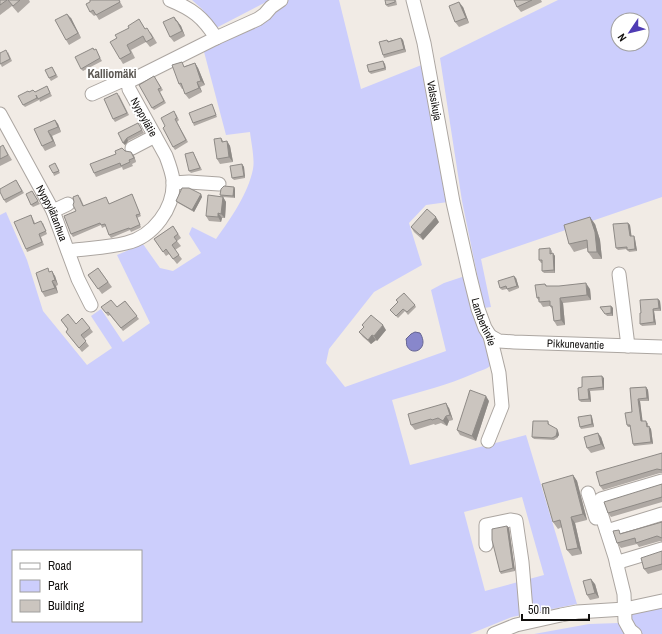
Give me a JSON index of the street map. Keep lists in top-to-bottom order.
{
  "streets": {
    "street": [
      "Valssikuja",
      "Nyppylätie",
      "Nyppylätanhua",
      "Lambertintie",
      "Pikkunevantie"
    ]
  },
  "crossings": [
    ["Valssikuja", "Lambertintie"],
    ["Nyppylätie", "Nyppylätanhua"],
    ["Lambertintie", "Pikkunevantie"]
  ],
  "districts": ["Kalliomäki"],
  "legend": ["Road", "Park", "Building"],
  "scale_bar": "50 m",
  "north": "bottom left"
}
